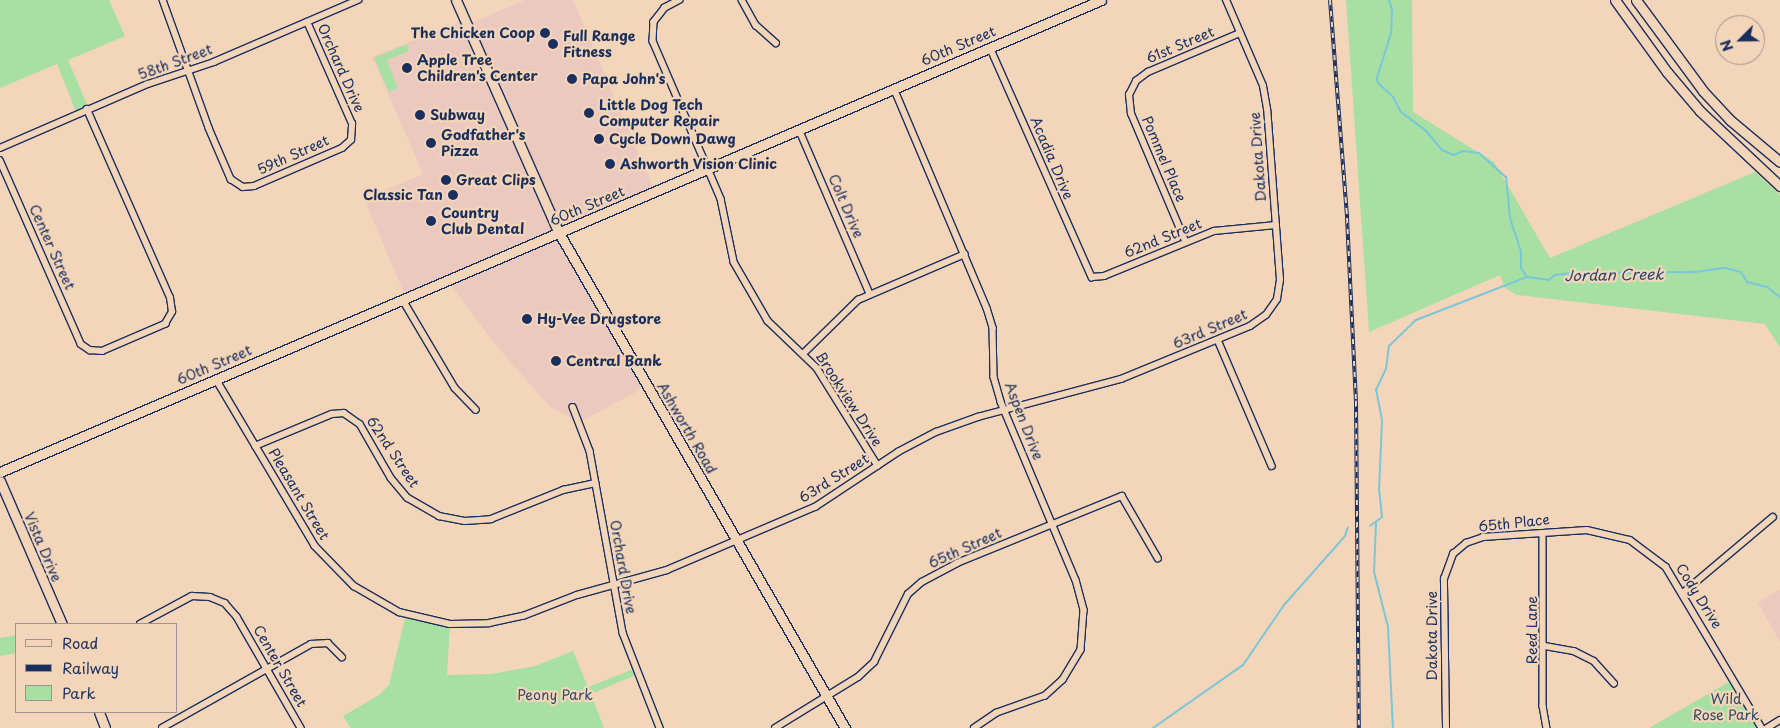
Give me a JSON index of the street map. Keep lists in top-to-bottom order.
{
  "streets": {
    "main road": ["60th Street", "Ashworth Road", "Vista Drive"],
    "street": [
      "61st Street",
      "58th Street",
      "Orchard Drive",
      "59th Street",
      "Dakota Drive",
      "Acadia Drive",
      "Pommel Place",
      "Colt Drive",
      "62nd Street",
      "Center Street",
      "63rd Street",
      "Brookview Drive",
      "Aspen Drive",
      "Pleasant Street",
      "65th Place",
      "65th Street",
      "Cody Drive",
      "Reed Lane"
    ]
  },
  "crossings": [
    ["61st Street", "Dakota Drive"],
    ["61st Street", "Pommel Place"],
    ["60th Street", "Acadia Drive"],
    ["60th Street", "Colt Drive"],
    ["60th Street", "Brookview Drive"],
    ["60th Street", "Aspen Drive"],
    ["60th Street", "Ashworth Road"],
    ["60th Street", "Pleasant Street"],
    ["58th Street", "Orchard Drive"],
    ["58th Street", "59th Street"],
    ["58th Street", "Center Street"],
    ["Orchard Drive", "59th Street"],
    ["Orchard Drive", "62nd Street"],
    ["Orchard Drive", "63rd Street"],
    ["Dakota Drive", "62nd Street"],
    ["Dakota Drive", "63rd Street"],
    ["Dakota Drive", "65th Place"],
    ["Acadia Drive", "62nd Street"],
    ["Pommel Place", "62nd Street"],
    ["62nd Street", "Pleasant Street"],
    ["63rd Street", "Brookview Drive"],
    ["63rd Street", "Aspen Drive"],
    ["63rd Street", "Ashworth Road"],
    ["63rd Street", "Pleasant Street"],
    ["Aspen Drive", "65th Street"],
    ["Ashworth Road", "65th Street"],
    ["65th Place", "Cody Drive"],
    ["65th Place", "Reed Lane"]
  ],
  "water": ["Jordan Creek"],
  "parks": ["Peony Park", "Wild Rose Park"],
  "places": [
    "The Chicken Coop",
    "Full Range Fitness",
    "Apple Tree Children's Center",
    "Papa John's",
    "Little Dog Tech Computer Repair",
    "Subway",
    "Cycle Down Dawg",
    "Godfather's Pizza",
    "Ashworth Vision Clinic",
    "Great Clips",
    "Classic Tan",
    "Country Club Dental",
    "Hy-Vee Drugstore",
    "Central Bank"
  ],
  "legend": ["Road", "Railway", "Park"],
  "north": "bottom left"
}
